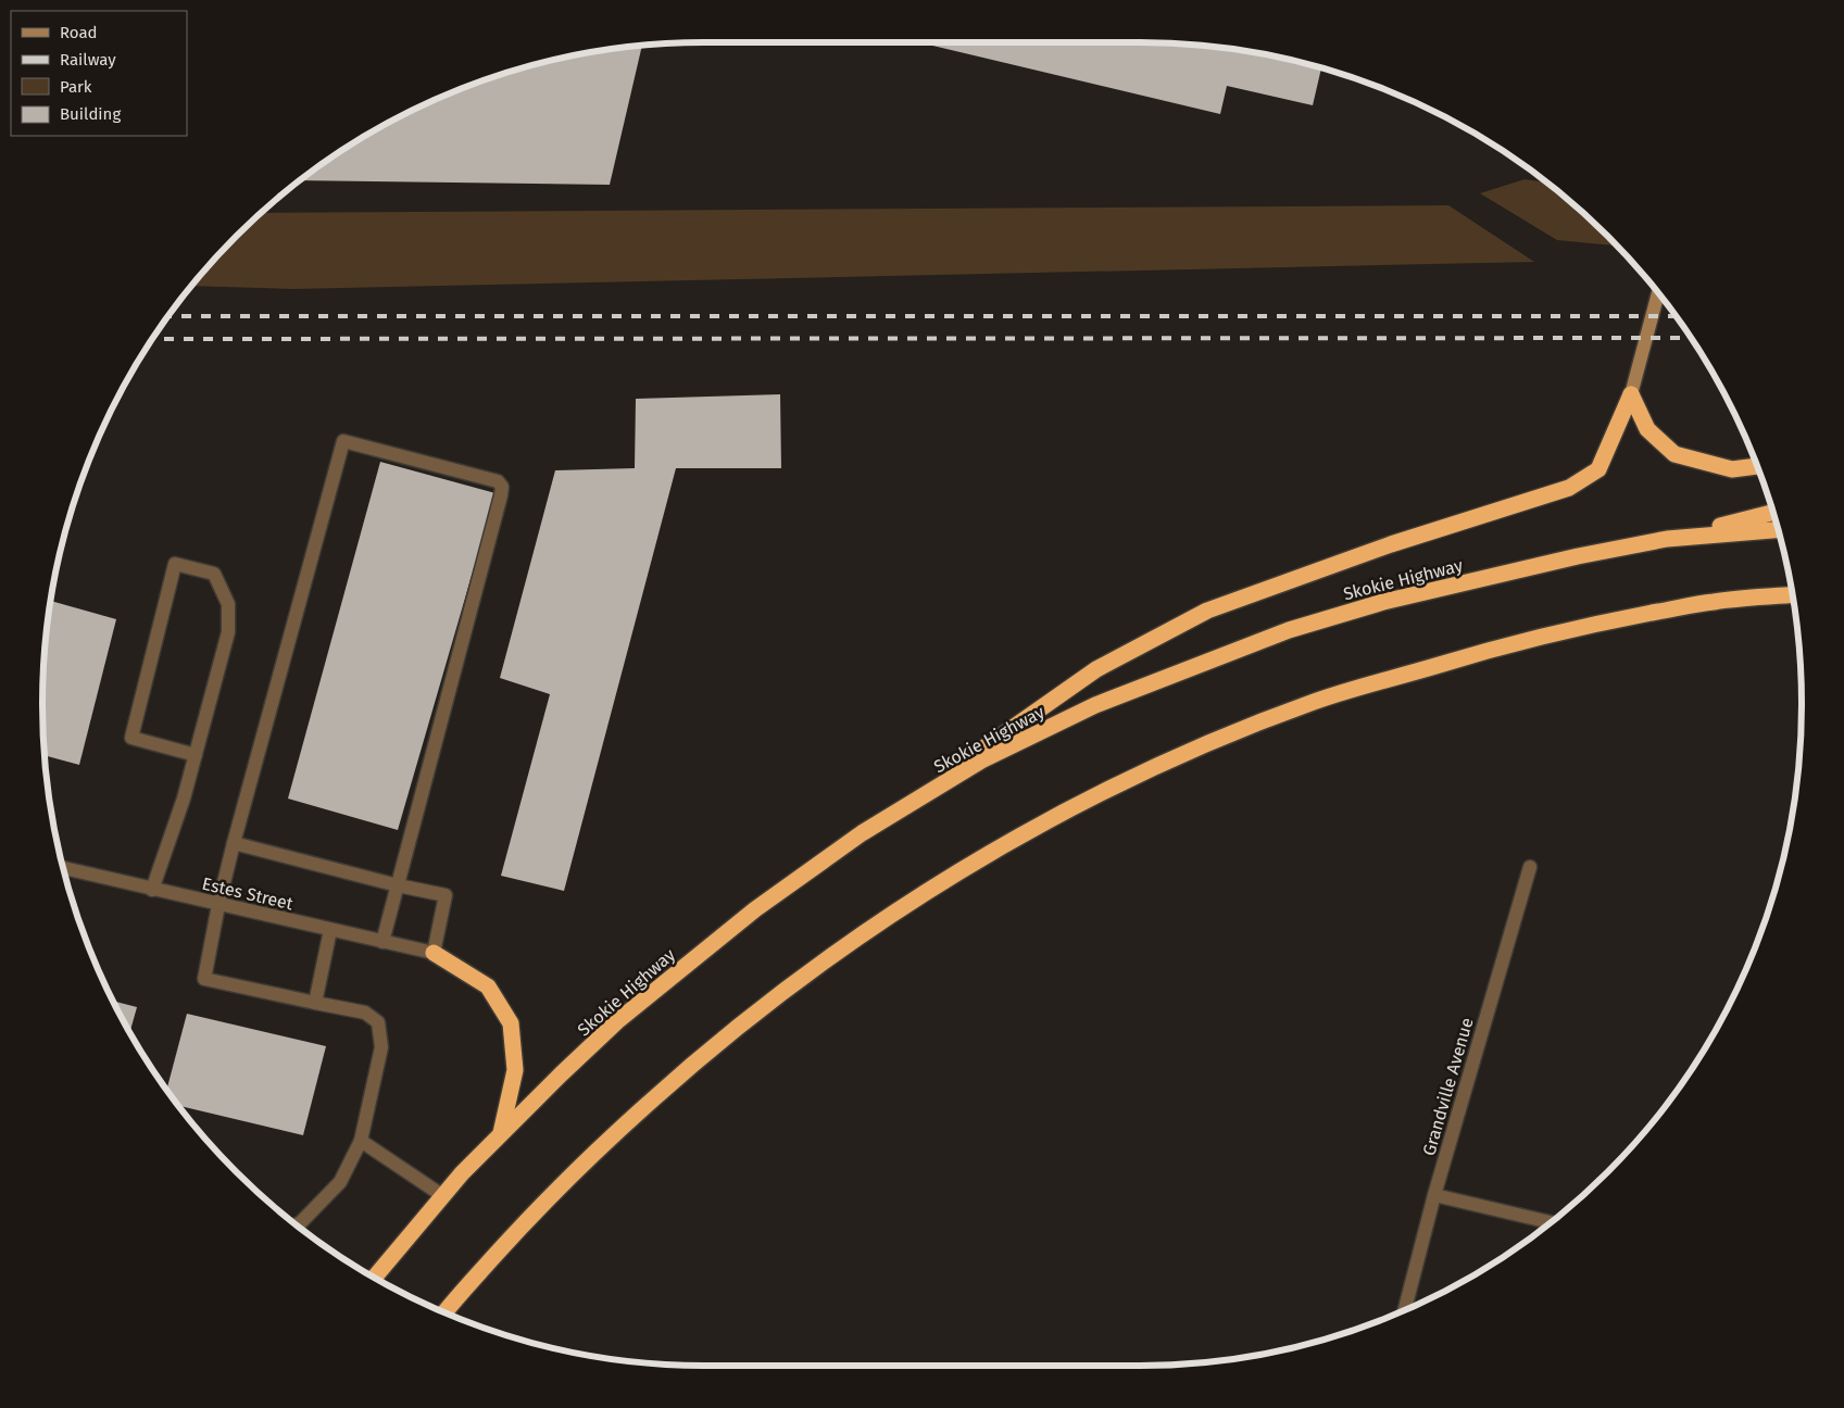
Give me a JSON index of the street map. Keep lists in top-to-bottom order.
{
  "streets": {
    "highway": ["Skokie Highway"],
    "street": ["Estes Street", "Grandville Avenue"]
  },
  "legend": [
    "Road",
    "Railway",
    "Park",
    "Building"
  ]
}
